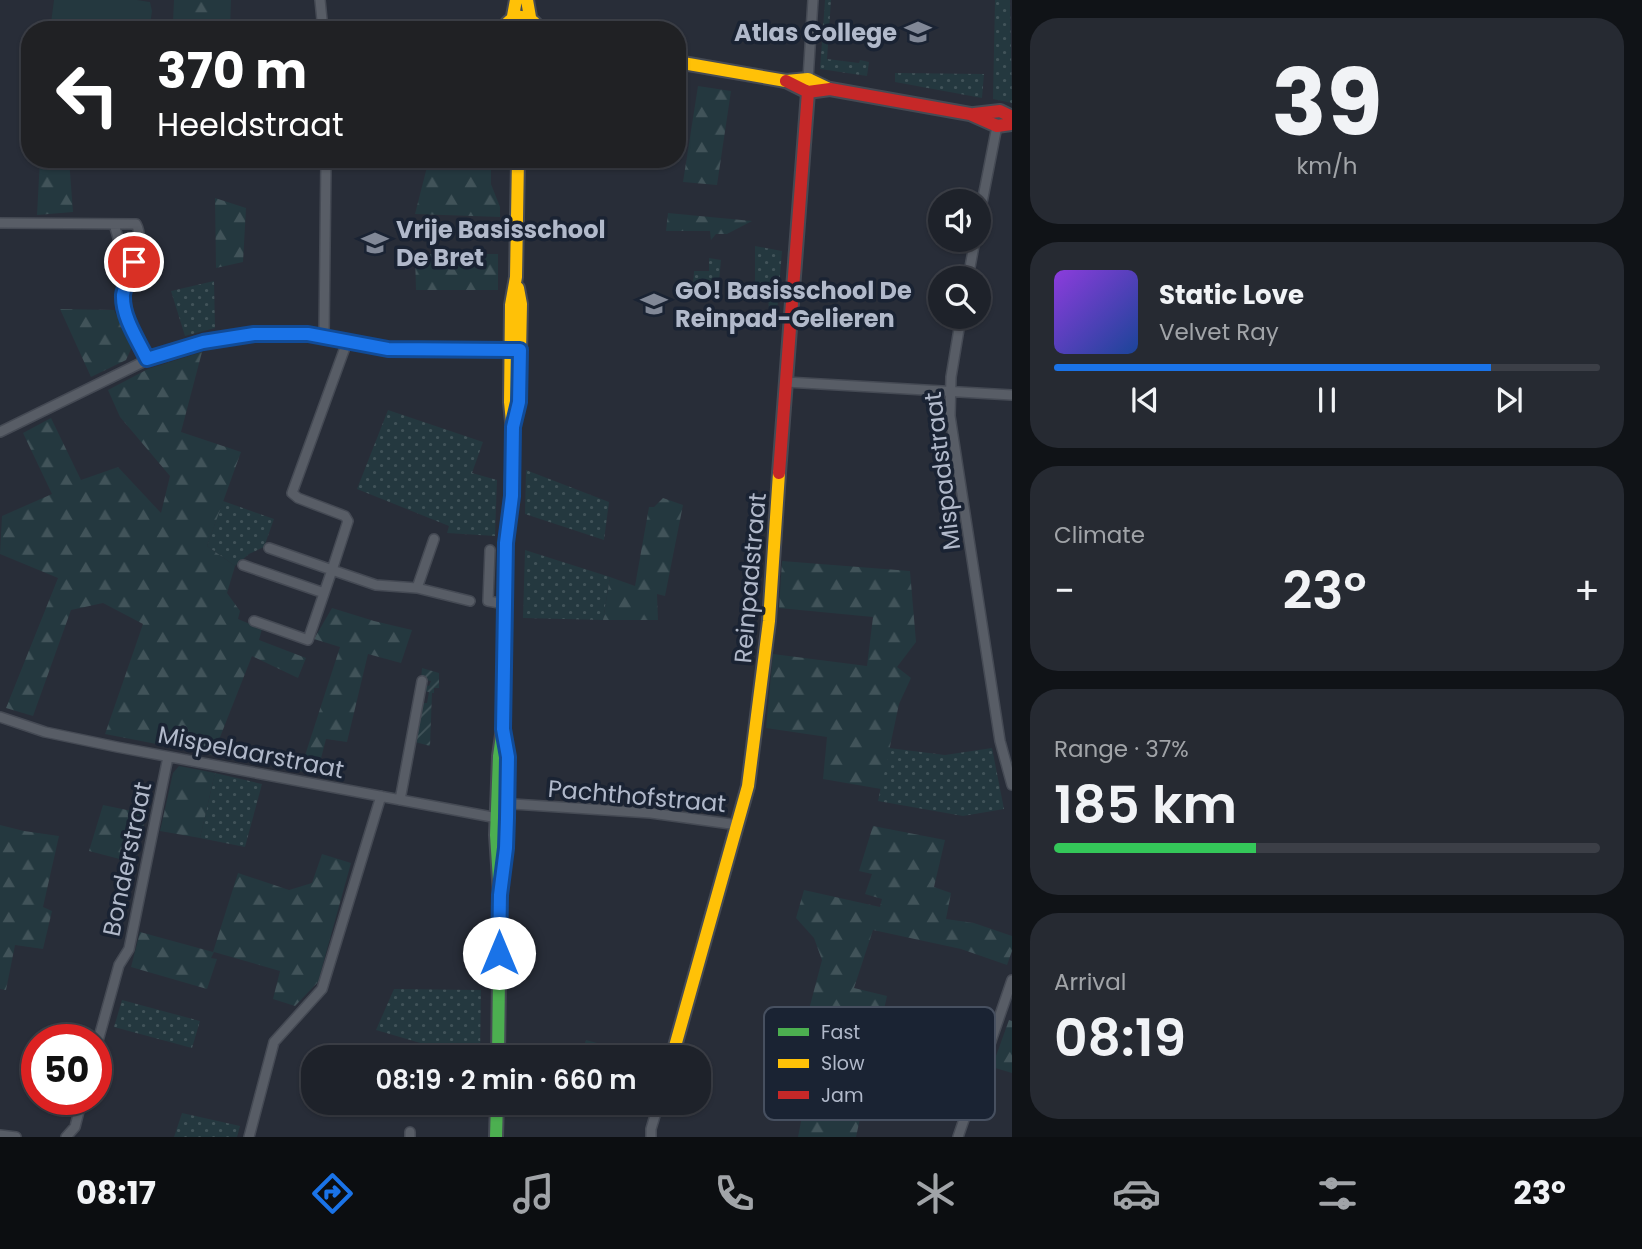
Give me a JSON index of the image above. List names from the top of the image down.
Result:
{
  "streets": {
    "street": [
      "Mispadstraat",
      "Reinpadstraat",
      "Mispelaarstraat",
      "Pachthofstraat",
      "Bonderstraat"
    ]
  },
  "crossings": [
    ["Reinpadstraat", "Pachthofstraat"],
    ["Mispelaarstraat", "Bonderstraat"]
  ],
  "places": {
    "school or university": ["Atlas College", "Vrije Basisschool De Bret", "GO! Basisschool De Reinpad-Gelieren"]
  },
  "legend": ["Fast", "Slow", "Jam"],
  "page": {
    "tile": [
      ["39", "km/h"],
      "Climate",
      ["Range · 37%", "185 km"],
      ["Arrival", "08:19"]
    ],
    "turn": ["370 m", "Heeldstraat"],
    "song": ["Static Love", "Velvet Ray"],
    "heat": ["−", "23°", "+"],
    "limit": "50",
    "trip": "08:19 · 2 min · 660 m",
    "tabs": ["08:17", "23°"]
  }
}
